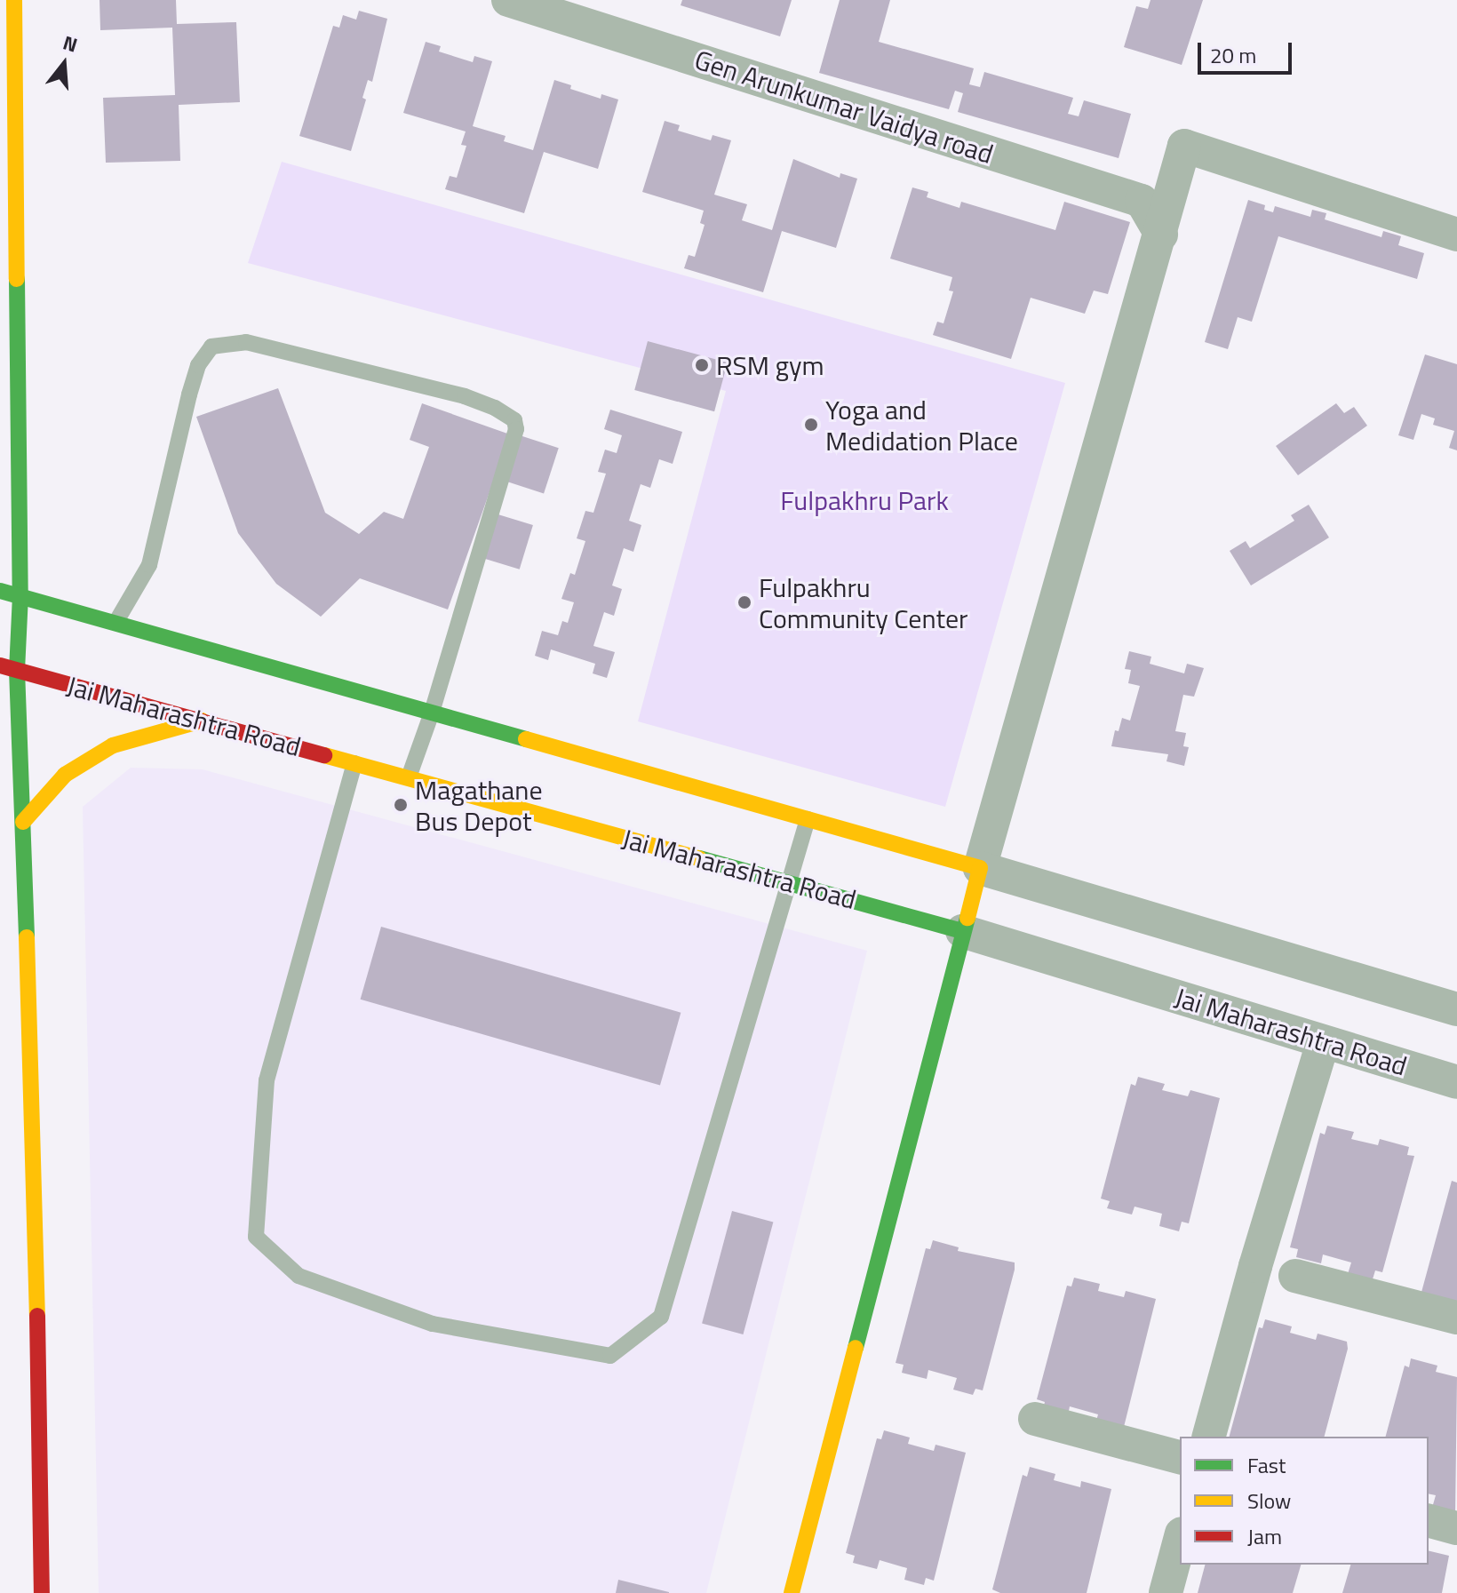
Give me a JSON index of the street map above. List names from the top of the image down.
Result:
{
  "streets": {
    "main road": ["Jai Maharashtra Road"],
    "street": ["Gen Arunkumar Vaidya road"]
  },
  "parks": ["Fulpakhru Park"],
  "places": [
    "RSM gym",
    "Yoga and Medidation Place",
    "Fulpakhru Community Center",
    "Magathane Bus Depot"
  ],
  "legend": ["Fast", "Slow", "Jam"],
  "scale_bar": "20 m",
  "north": "top"
}
